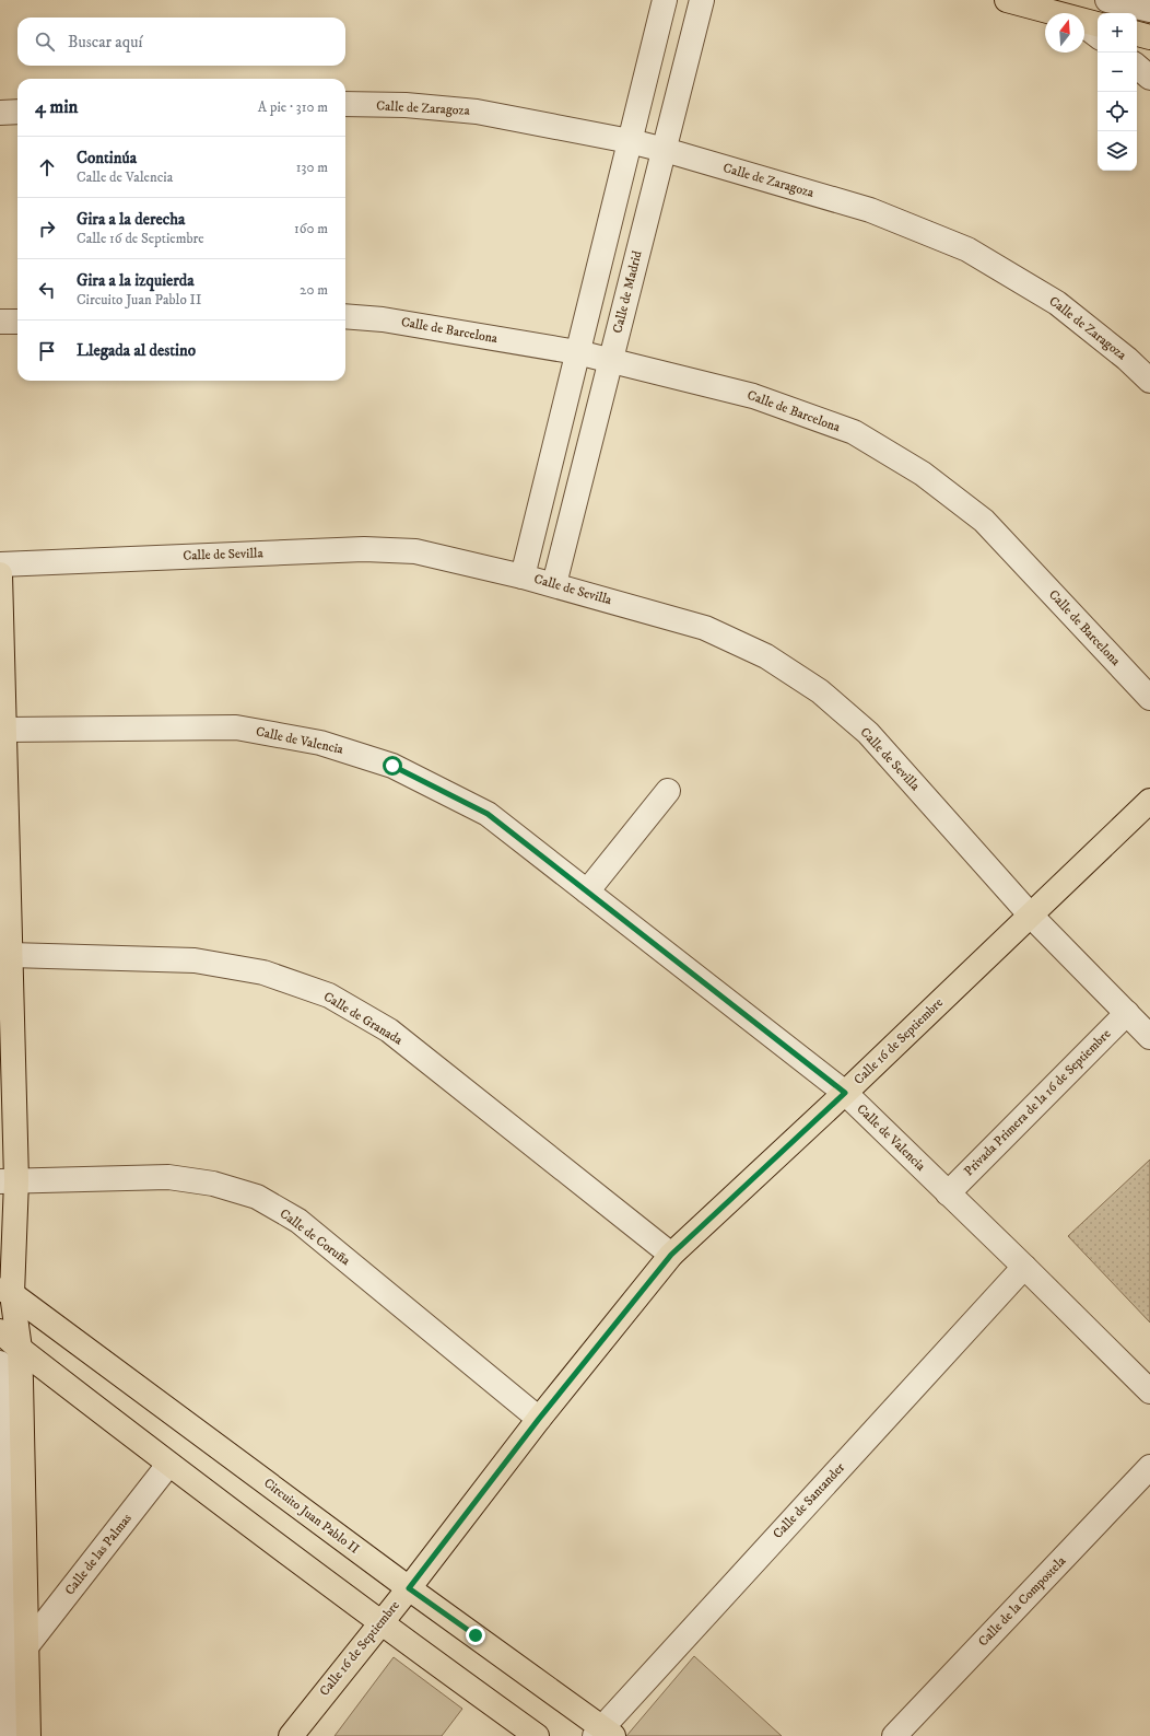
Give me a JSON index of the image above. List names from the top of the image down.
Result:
{
  "streets": {
    "main road": ["Calle 16 de Septiembre", "Circuito Juan Pablo II"],
    "street": [
      "Calle de Zaragoza",
      "Calle de Madrid",
      "Calle de Barcelona",
      "Calle de Sevilla",
      "Calle de Valencia",
      "Calle de Granada",
      "Privada Primera de la 16 de Septiembre",
      "Calle de Coruña",
      "Calle de Santander",
      "Calle de las Palmas",
      "Calle de la Compostela"
    ]
  },
  "crossings": [
    ["Calle de Zaragoza", "Calle de Madrid"],
    ["Calle de Madrid", "Calle de Barcelona"],
    ["Calle de Madrid", "Calle de Sevilla"],
    ["Calle de Sevilla", "Calle 16 de Septiembre"],
    ["Calle de Sevilla", "Privada Primera de la 16 de Septiembre"],
    ["Calle de Valencia", "Calle 16 de Septiembre"],
    ["Calle de Valencia", "Privada Primera de la 16 de Septiembre"],
    ["Calle de Valencia", "Calle de Santander"],
    ["Calle de Granada", "Calle 16 de Septiembre"],
    ["Calle 16 de Septiembre", "Calle de Coruña"],
    ["Calle 16 de Septiembre", "Circuito Juan Pablo II"],
    ["Calle de Santander", "Circuito Juan Pablo II"]
  ],
  "north": "top",
  "page": {
    "map_buttons": ["+", "−"],
    "search": "Buscar aquí",
    "heading": ["4 min", "A pie · 310 m"],
    "list": [
      ["Continúa", "Calle de Valencia", "130 m"],
      ["Gira a la derecha", "Calle 16 de Septiembre", "160 m"],
      ["Gira a la izquierda", "Circuito Juan Pablo II", "20 m"],
      "Llegada al destino"
    ]
  }
}
